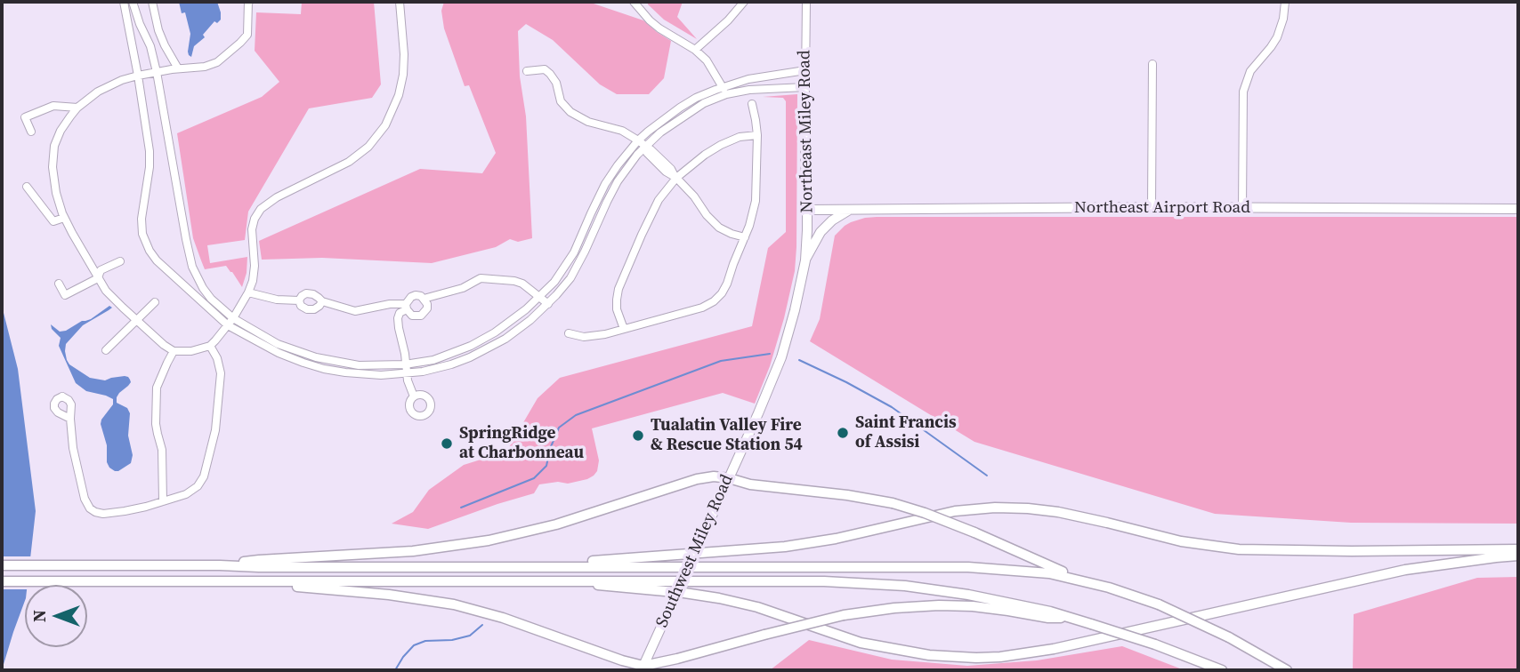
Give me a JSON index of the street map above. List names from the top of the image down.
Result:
{
  "streets": {
    "main road": ["Northeast Miley Road", "Northeast Airport Road", "Southwest Miley Road"]
  },
  "crossings": [
    ["Northeast Miley Road", "Northeast Airport Road"],
    ["Northeast Miley Road", "Southwest Miley Road"]
  ],
  "places": ["Saint Francis of Assisi", "Tualatin Valley Fire & Rescue Station 54", "SpringRidge at Charbonneau"],
  "north": "left"
}
